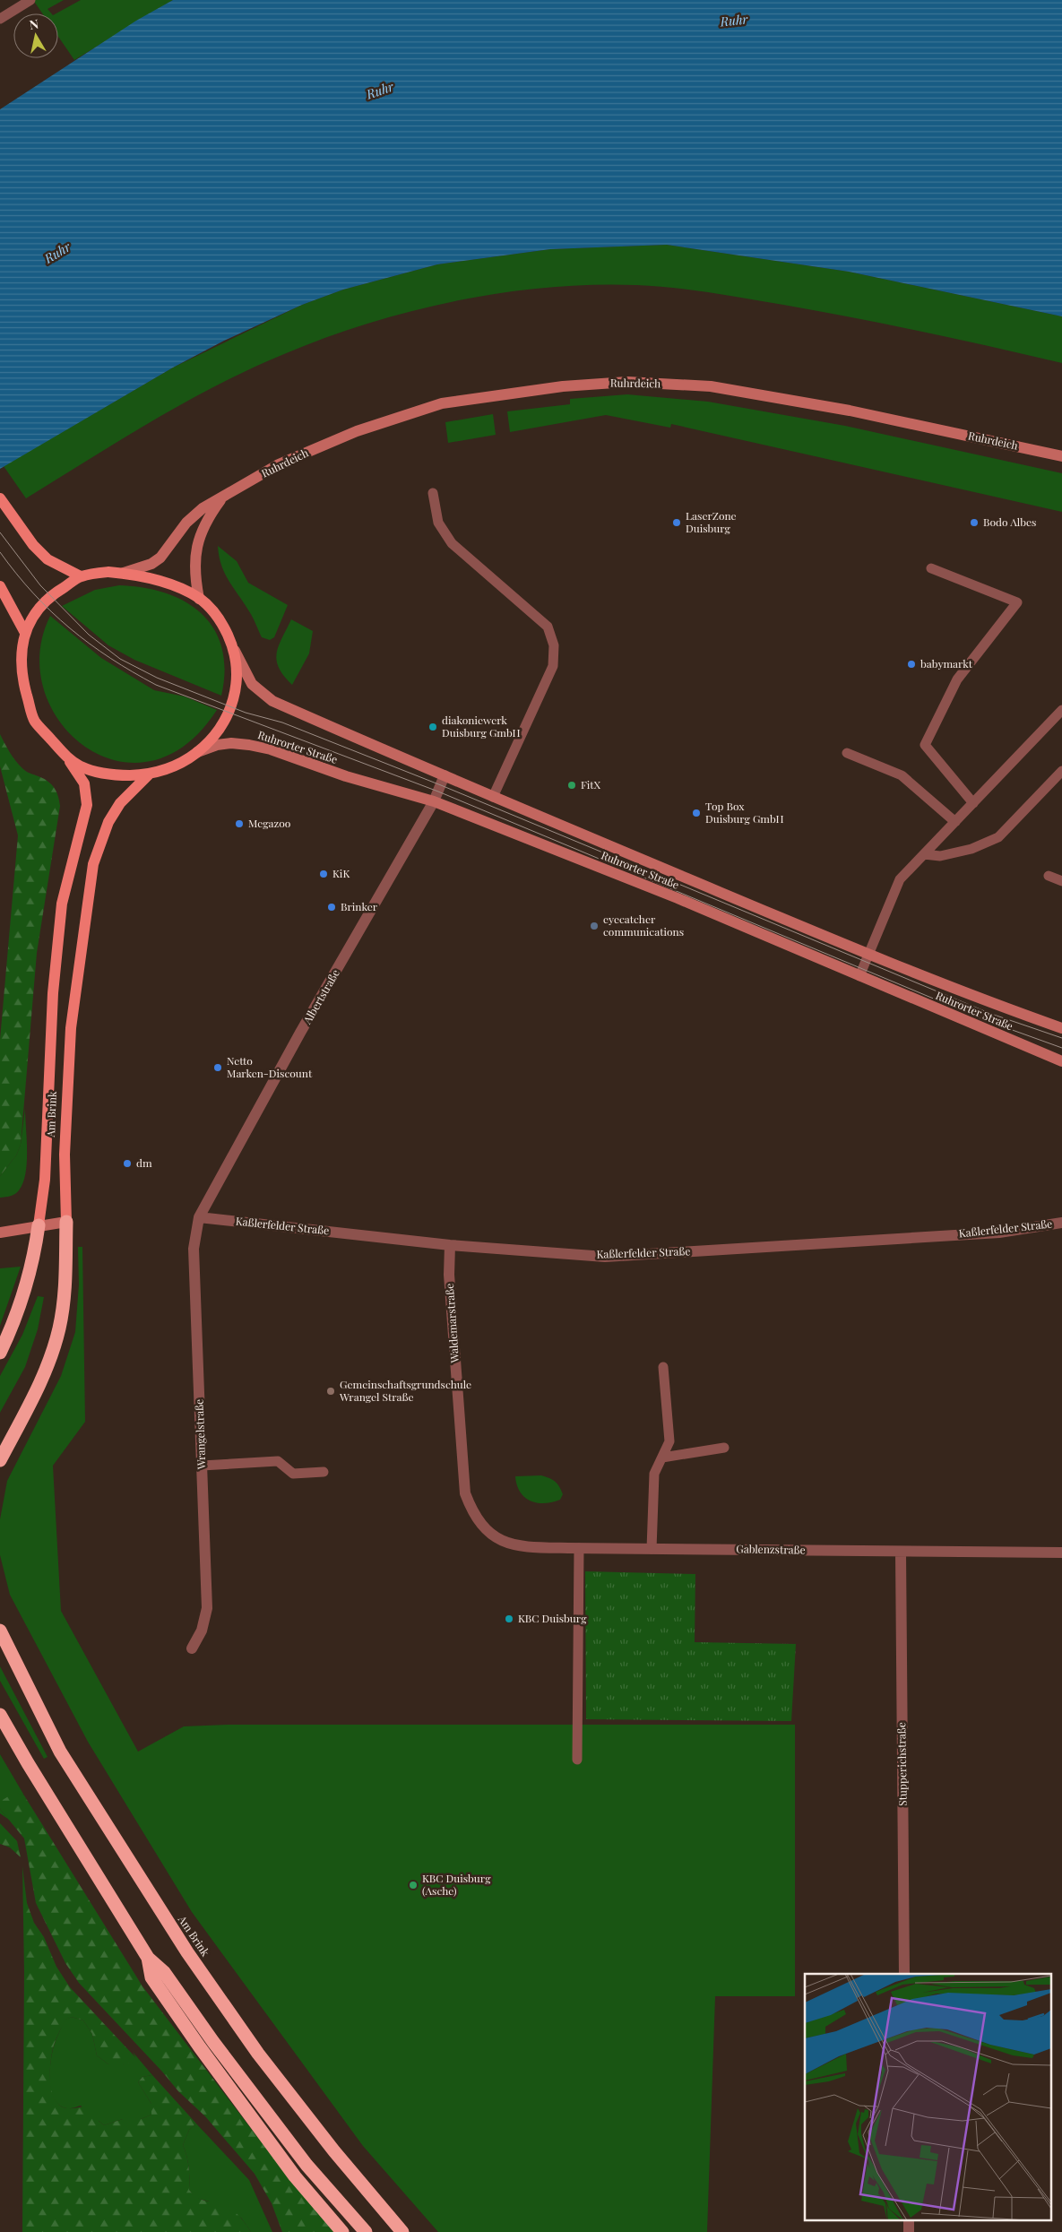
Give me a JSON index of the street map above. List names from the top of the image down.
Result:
{
  "streets": {
    "highway": ["Am Brink"],
    "main road": ["Ruhrdeich", "Ruhrorter Straße"],
    "street": [
      "Albertstraße",
      "Kaßlerfelder Straße",
      "Waldemarstraße",
      "Wrangelstraße",
      "Gablenzstraße",
      "Stupperichstraße"
    ]
  },
  "crossings": [
    ["Ruhrdeich", "Ruhrorter Straße"],
    ["Ruhrorter Straße", "Albertstraße"],
    ["Ruhrorter Straße", "Am Brink"],
    ["Albertstraße", "Kaßlerfelder Straße"],
    ["Albertstraße", "Wrangelstraße"],
    ["Kaßlerfelder Straße", "Waldemarstraße"],
    ["Kaßlerfelder Straße", "Wrangelstraße"],
    ["Waldemarstraße", "Gablenzstraße"],
    ["Gablenzstraße", "Stupperichstraße"]
  ],
  "water": ["Ruhr"],
  "places": [
    "LaserZone Duisburg",
    "Bodo Albes",
    "babymarkt",
    "diakoniewerk Duisburg GmbH",
    "FitX",
    "Top Box Duisburg GmbH",
    "Megazoo",
    "KiK",
    "Brinker",
    "eyecatcher communications",
    "Netto Marken-Discount",
    "dm",
    "Gemeinschaftsgrundschule Wrangel Straße",
    "KBC Duisburg",
    "KBC Duisburg (Asche)"
  ],
  "north": "top"
}
